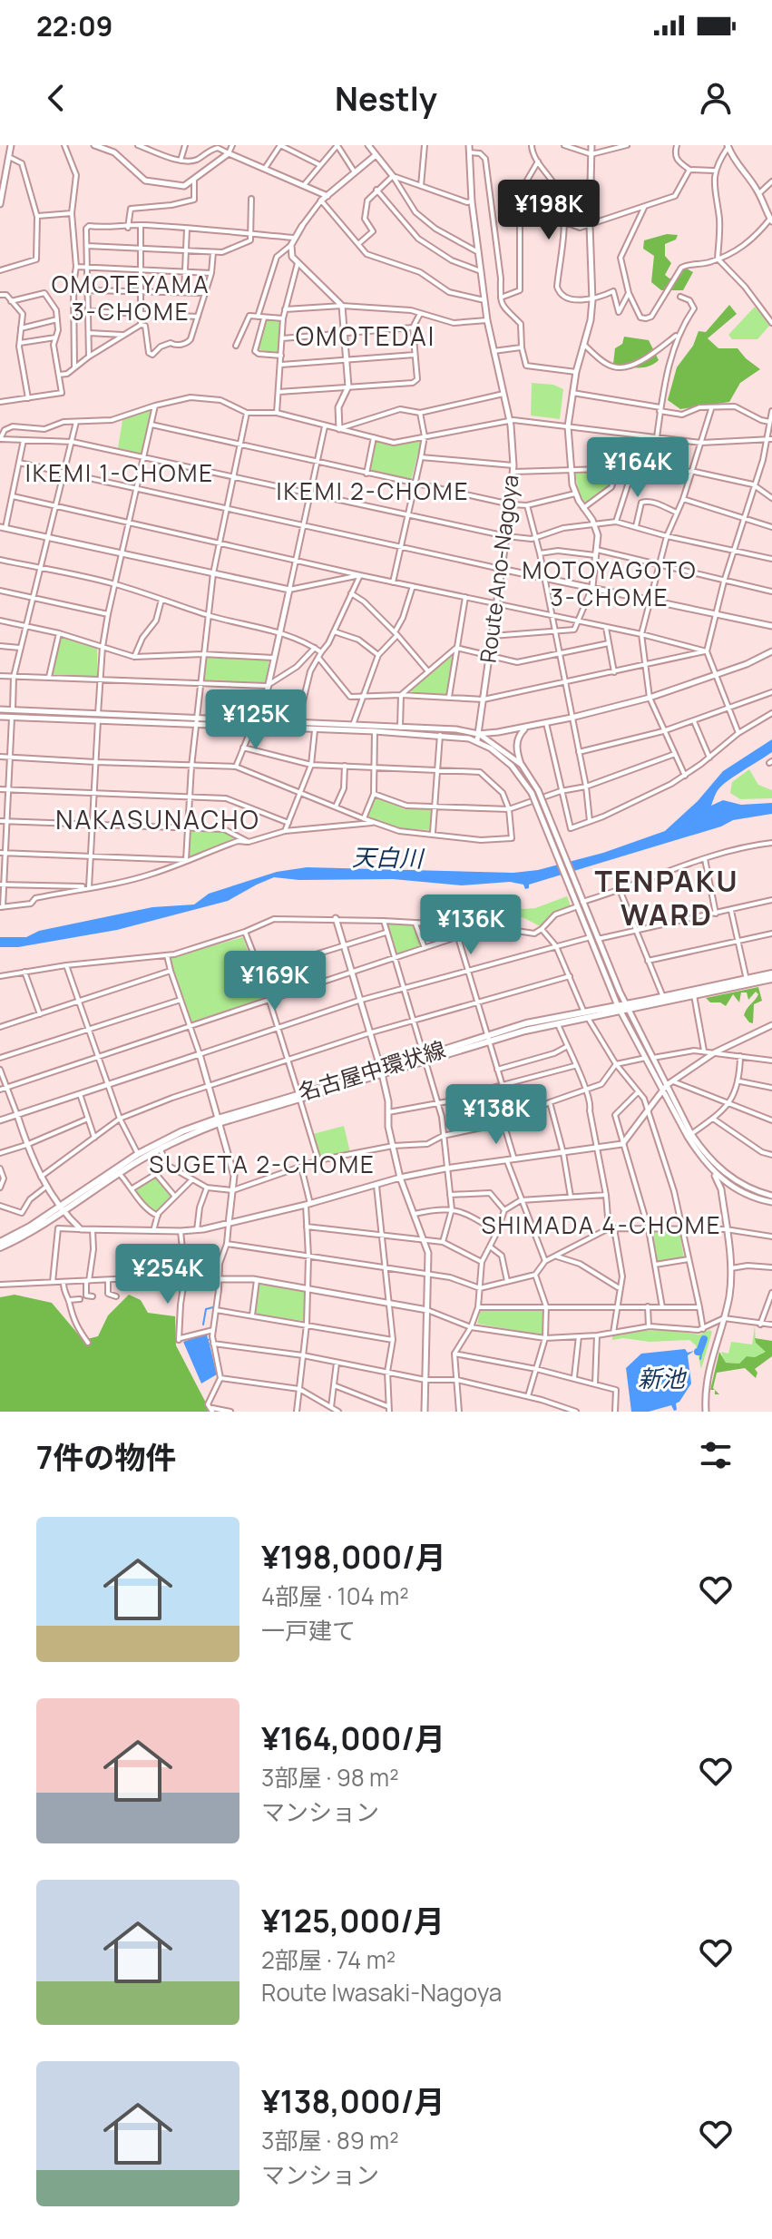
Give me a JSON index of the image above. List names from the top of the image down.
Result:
{
  "streets": {
    "main road": ["名古屋中環状線"],
    "street": ["Route Ano-Nagoya"]
  },
  "districts": [
    "OMOTEYAMA 3-CHOME",
    "OMOTEDAI",
    "IKEMI 1-CHOME",
    "IKEMI 2-CHOME",
    "MOTOYAGOTO 3-CHOME",
    "NAKASUNACHO",
    "TENPAKU WARD",
    "SUGETA 2-CHOME",
    "SHIMADA 4-CHOME"
  ],
  "water": ["天白川", "新池"],
  "page": {
    "status": "22:09",
    "header": "Nestly",
    "price": [
      "¥198K",
      "¥164K",
      "¥125K",
      "¥136K",
      "¥169K",
      "¥138K",
      "¥254K"
    ],
    "heading": "7件の物件",
    "list": [
      {
        "name": "¥198,000/月",
        "note": "4部屋 · 104 m² · 一戸建て"
      },
      {
        "name": "¥164,000/月",
        "note": "3部屋 · 98 m² · マンション"
      },
      {
        "name": "¥125,000/月",
        "note": "2部屋 · 74 m² · Route Iwasaki-Nagoya"
      },
      {
        "name": "¥138,000/月",
        "note": "3部屋 · 89 m² · マンション"
      }
    ]
  }
}
